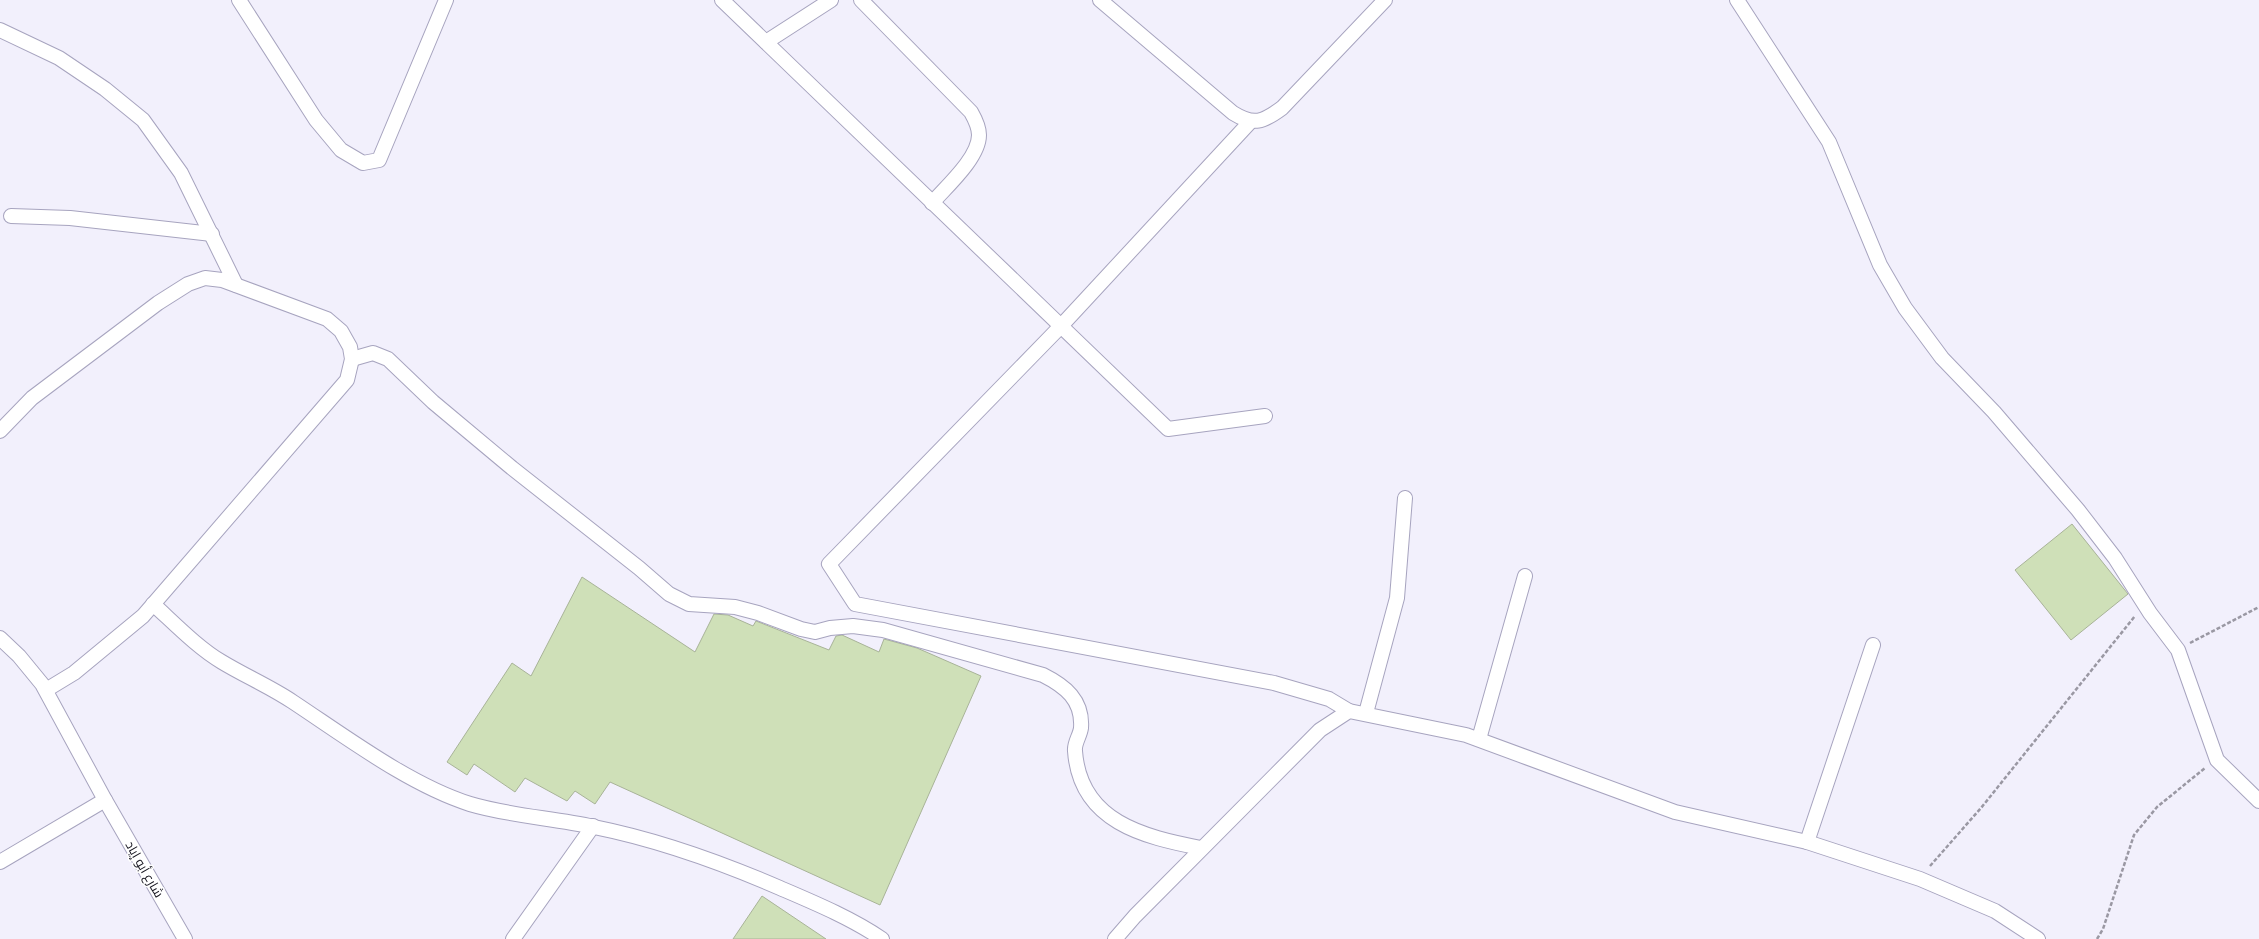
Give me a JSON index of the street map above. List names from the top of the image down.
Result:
{
  "streets": {
    "street": ["شارع أبو إياد"]
  }
}
